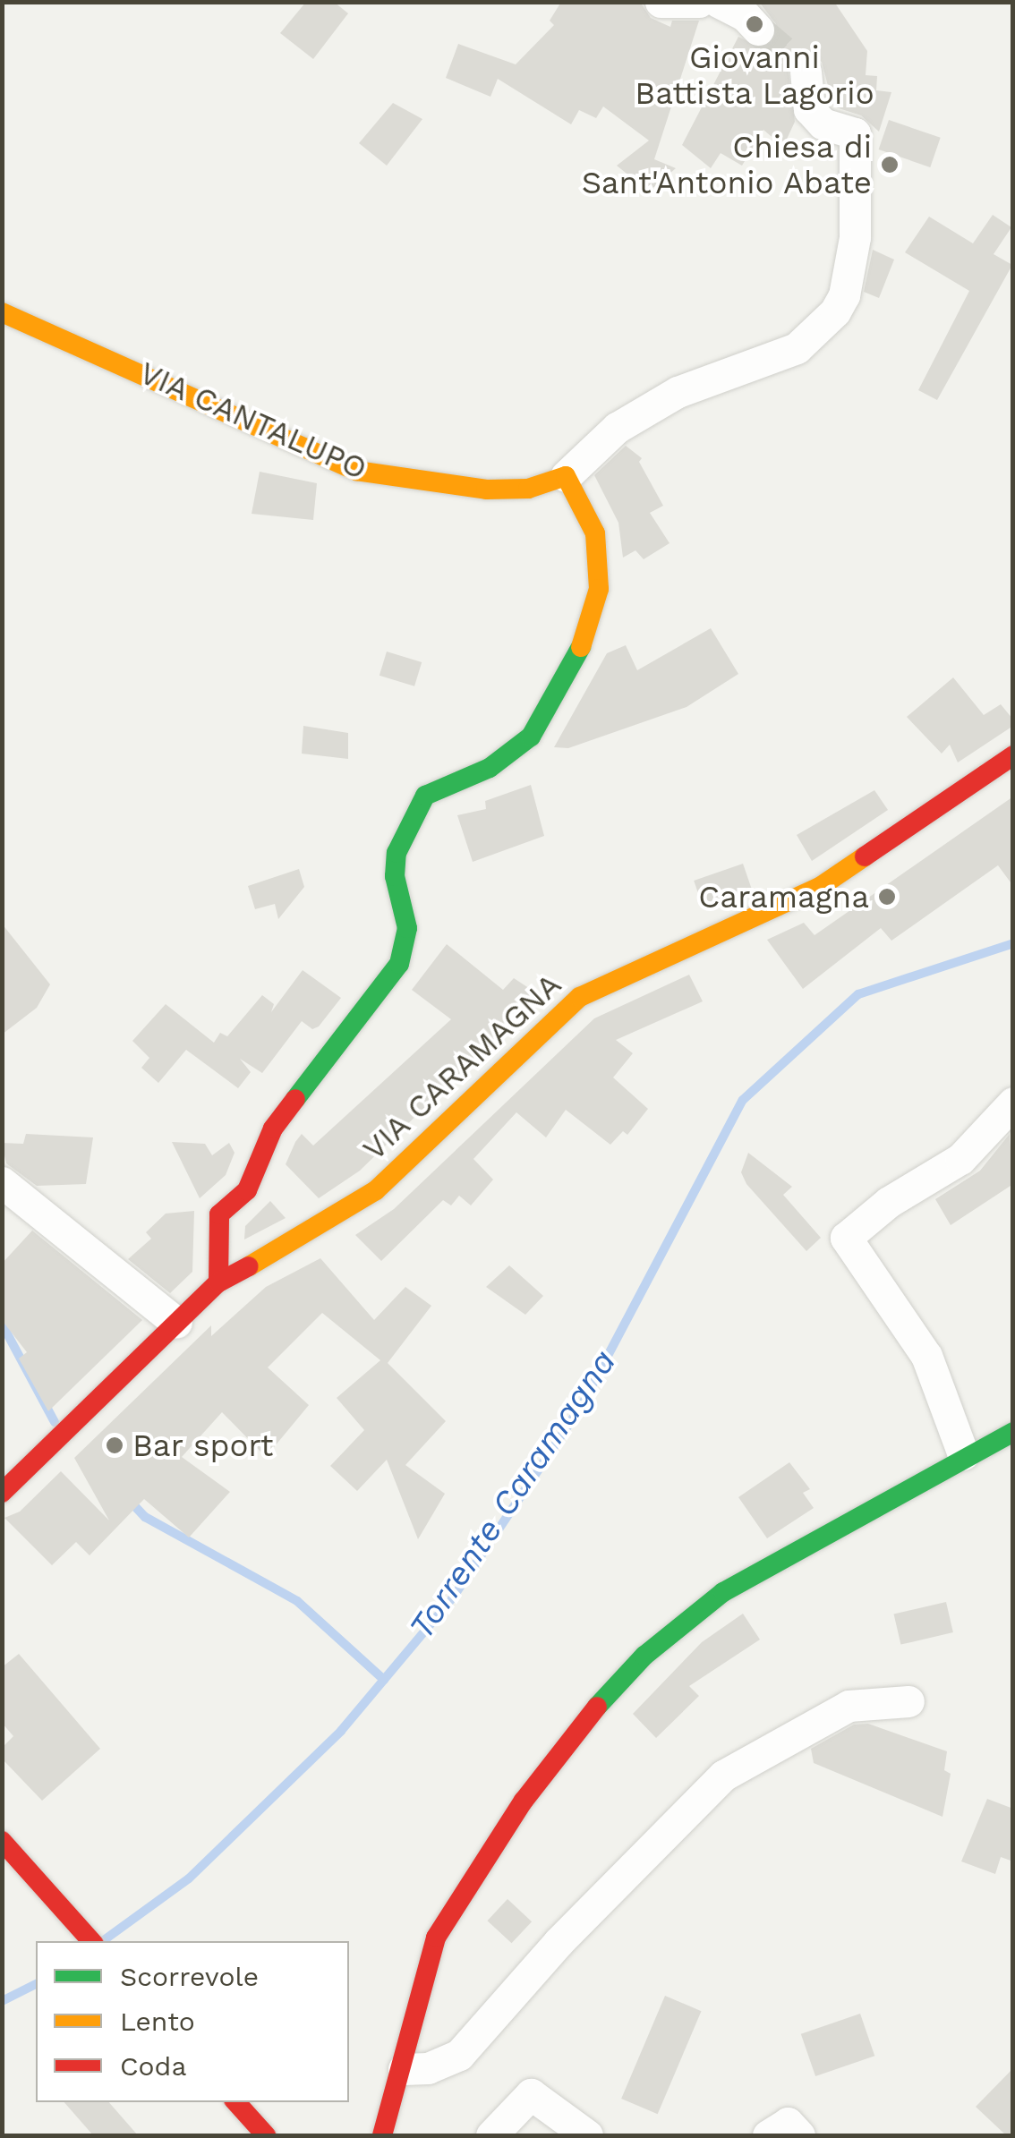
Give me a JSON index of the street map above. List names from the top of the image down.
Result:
{
  "streets": {
    "street": ["VIA CANTALUPO", "VIA CARAMAGNA"]
  },
  "water": ["Torrente Caramagna"],
  "places": [
    "Giovanni Battista Lagorio",
    "Chiesa di Sant'Antonio Abate",
    "Caramagna",
    "Bar sport"
  ],
  "legend": ["Scorrevole", "Lento", "Coda"]
}
